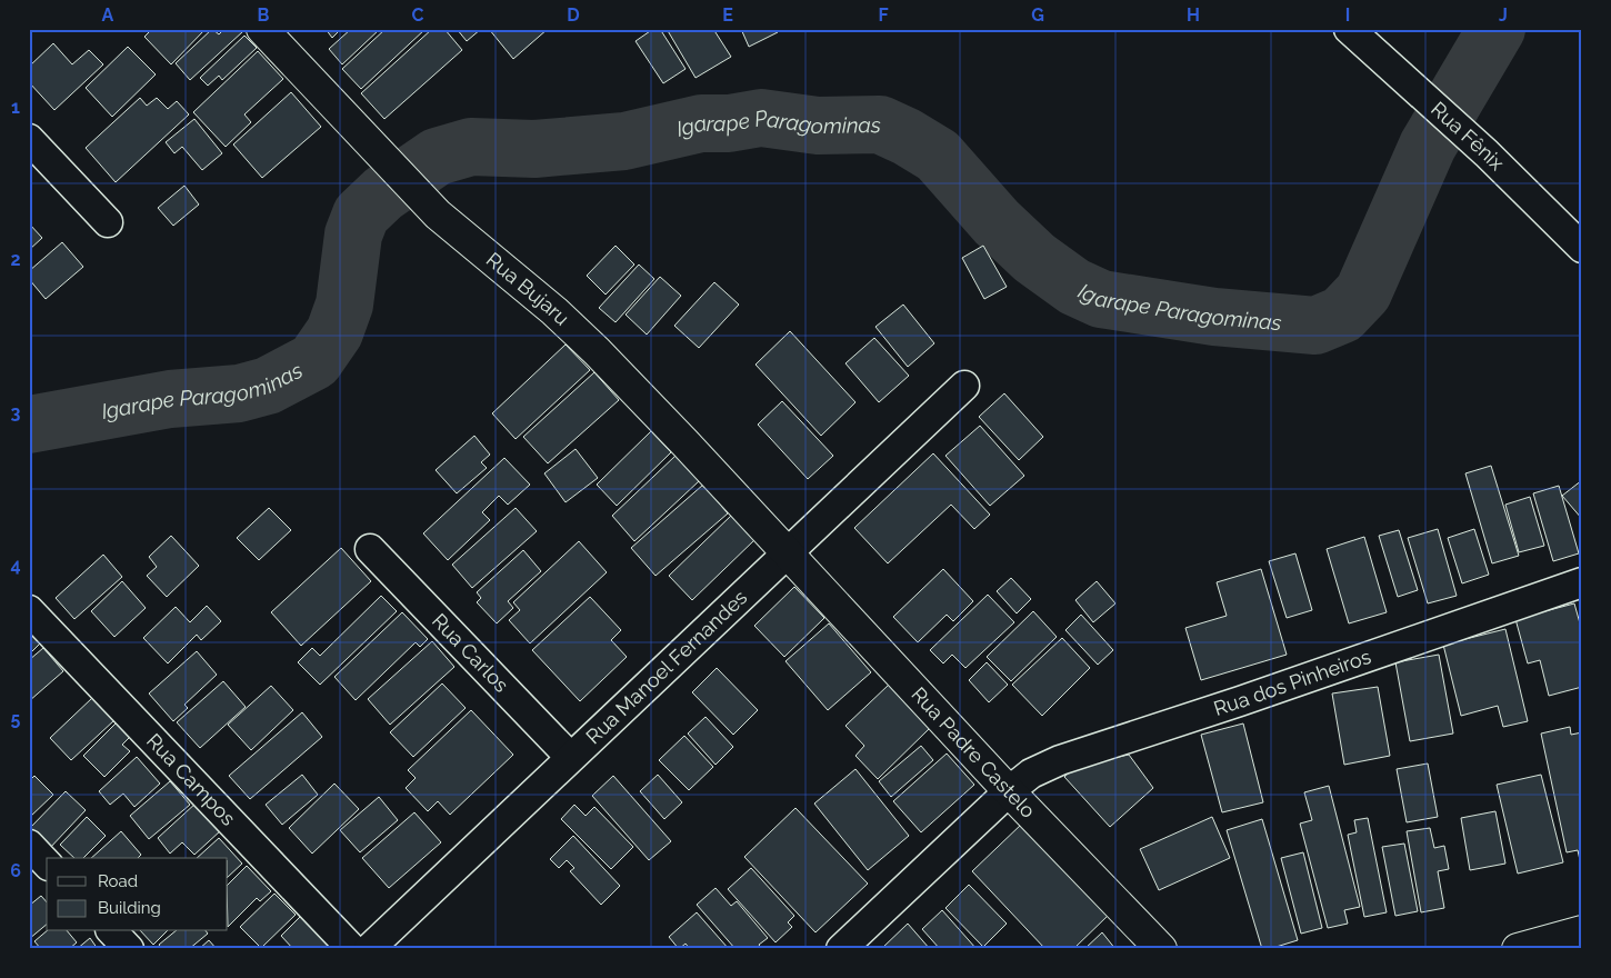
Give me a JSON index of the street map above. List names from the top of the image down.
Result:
{
  "streets": {
    "street": [
      "Rua Fênix",
      "Rua Bujaru",
      "Rua Carlos",
      "Rua Manoel Fernandes",
      "Rua dos Pinheiros",
      "Rua Padre Castelo",
      "Rua Campos"
    ]
  },
  "crossings": [
    ["Rua Bujaru", "Rua Manoel Fernandes"],
    ["Rua Bujaru", "Rua Padre Castelo"],
    ["Rua Carlos", "Rua Manoel Fernandes"],
    ["Rua Manoel Fernandes", "Rua Padre Castelo"],
    ["Rua dos Pinheiros", "Rua Padre Castelo"]
  ],
  "water": ["Igarape Paragominas"],
  "legend": ["Road", "Building"],
  "grid": {
    "columns": [
      "A",
      "B",
      "C",
      "D",
      "E",
      "F",
      "G",
      "H",
      "I",
      "J"
    ],
    "rows": [
      "1",
      "2",
      "3",
      "4",
      "5",
      "6"
    ]
  }
}
